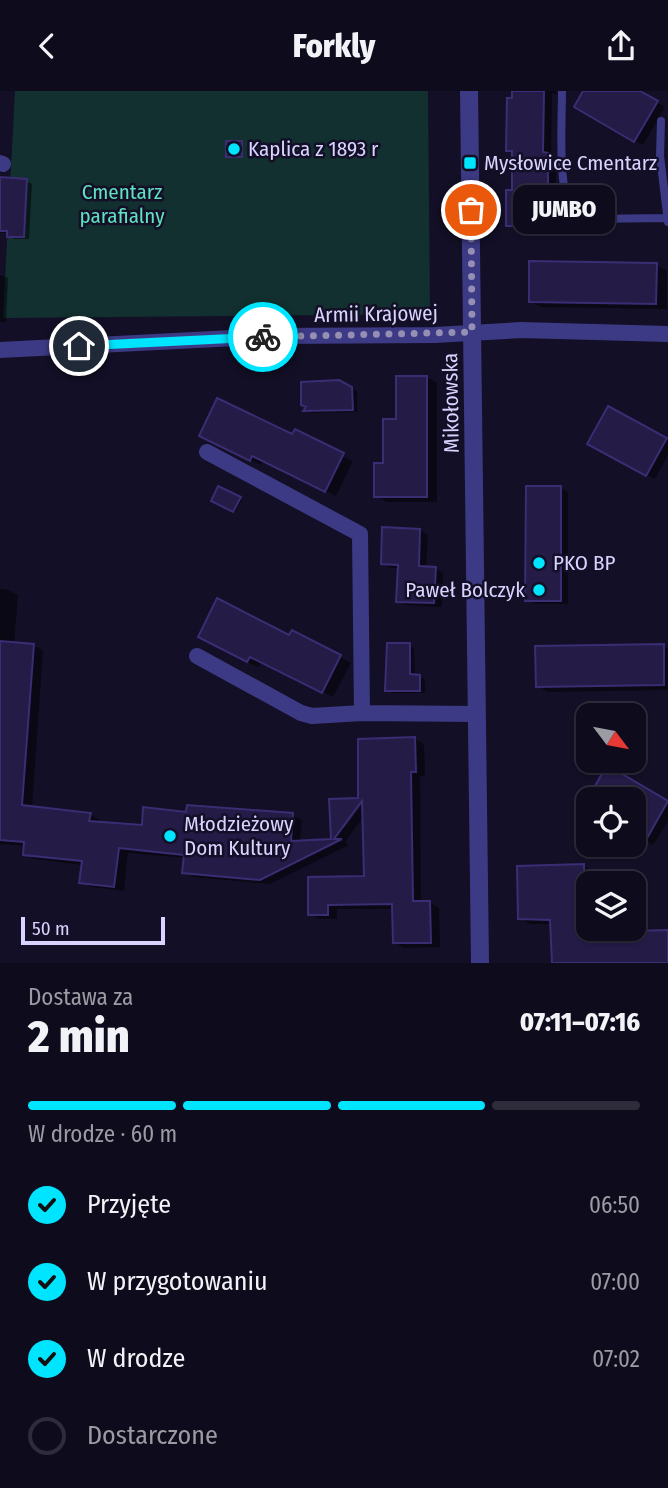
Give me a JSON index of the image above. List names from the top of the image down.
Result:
{
  "streets": {
    "street": ["Armii Krajowej", "Mikołowska"]
  },
  "crossings": [
    ["Armii Krajowej", "Mikołowska"]
  ],
  "parks": ["Cmentarz parafialny"],
  "places": {
    "other": [
      "Kaplica z 1893 r",
      "JUMBO",
      "PKO BP",
      "Paweł Bolczyk",
      "Młodzieżowy Dom Kultury"
    ],
    "transit": ["Mysłowice Cmentarz"]
  },
  "scale_bar": "50 m",
  "north": "bottom right",
  "page": {
    "header": "Forkly",
    "bubble": "JUMBO",
    "scale": "50 m",
    "heading": ["2 min", "Dostawa za", "07:11–07:16"],
    "bar": "W drodze · 60 m",
    "list": [
      ["Przyjęte", "06:50"],
      ["W przygotowaniu", "07:00"],
      ["W drodze", "07:02"],
      "Dostarczone"
    ]
  }
}
